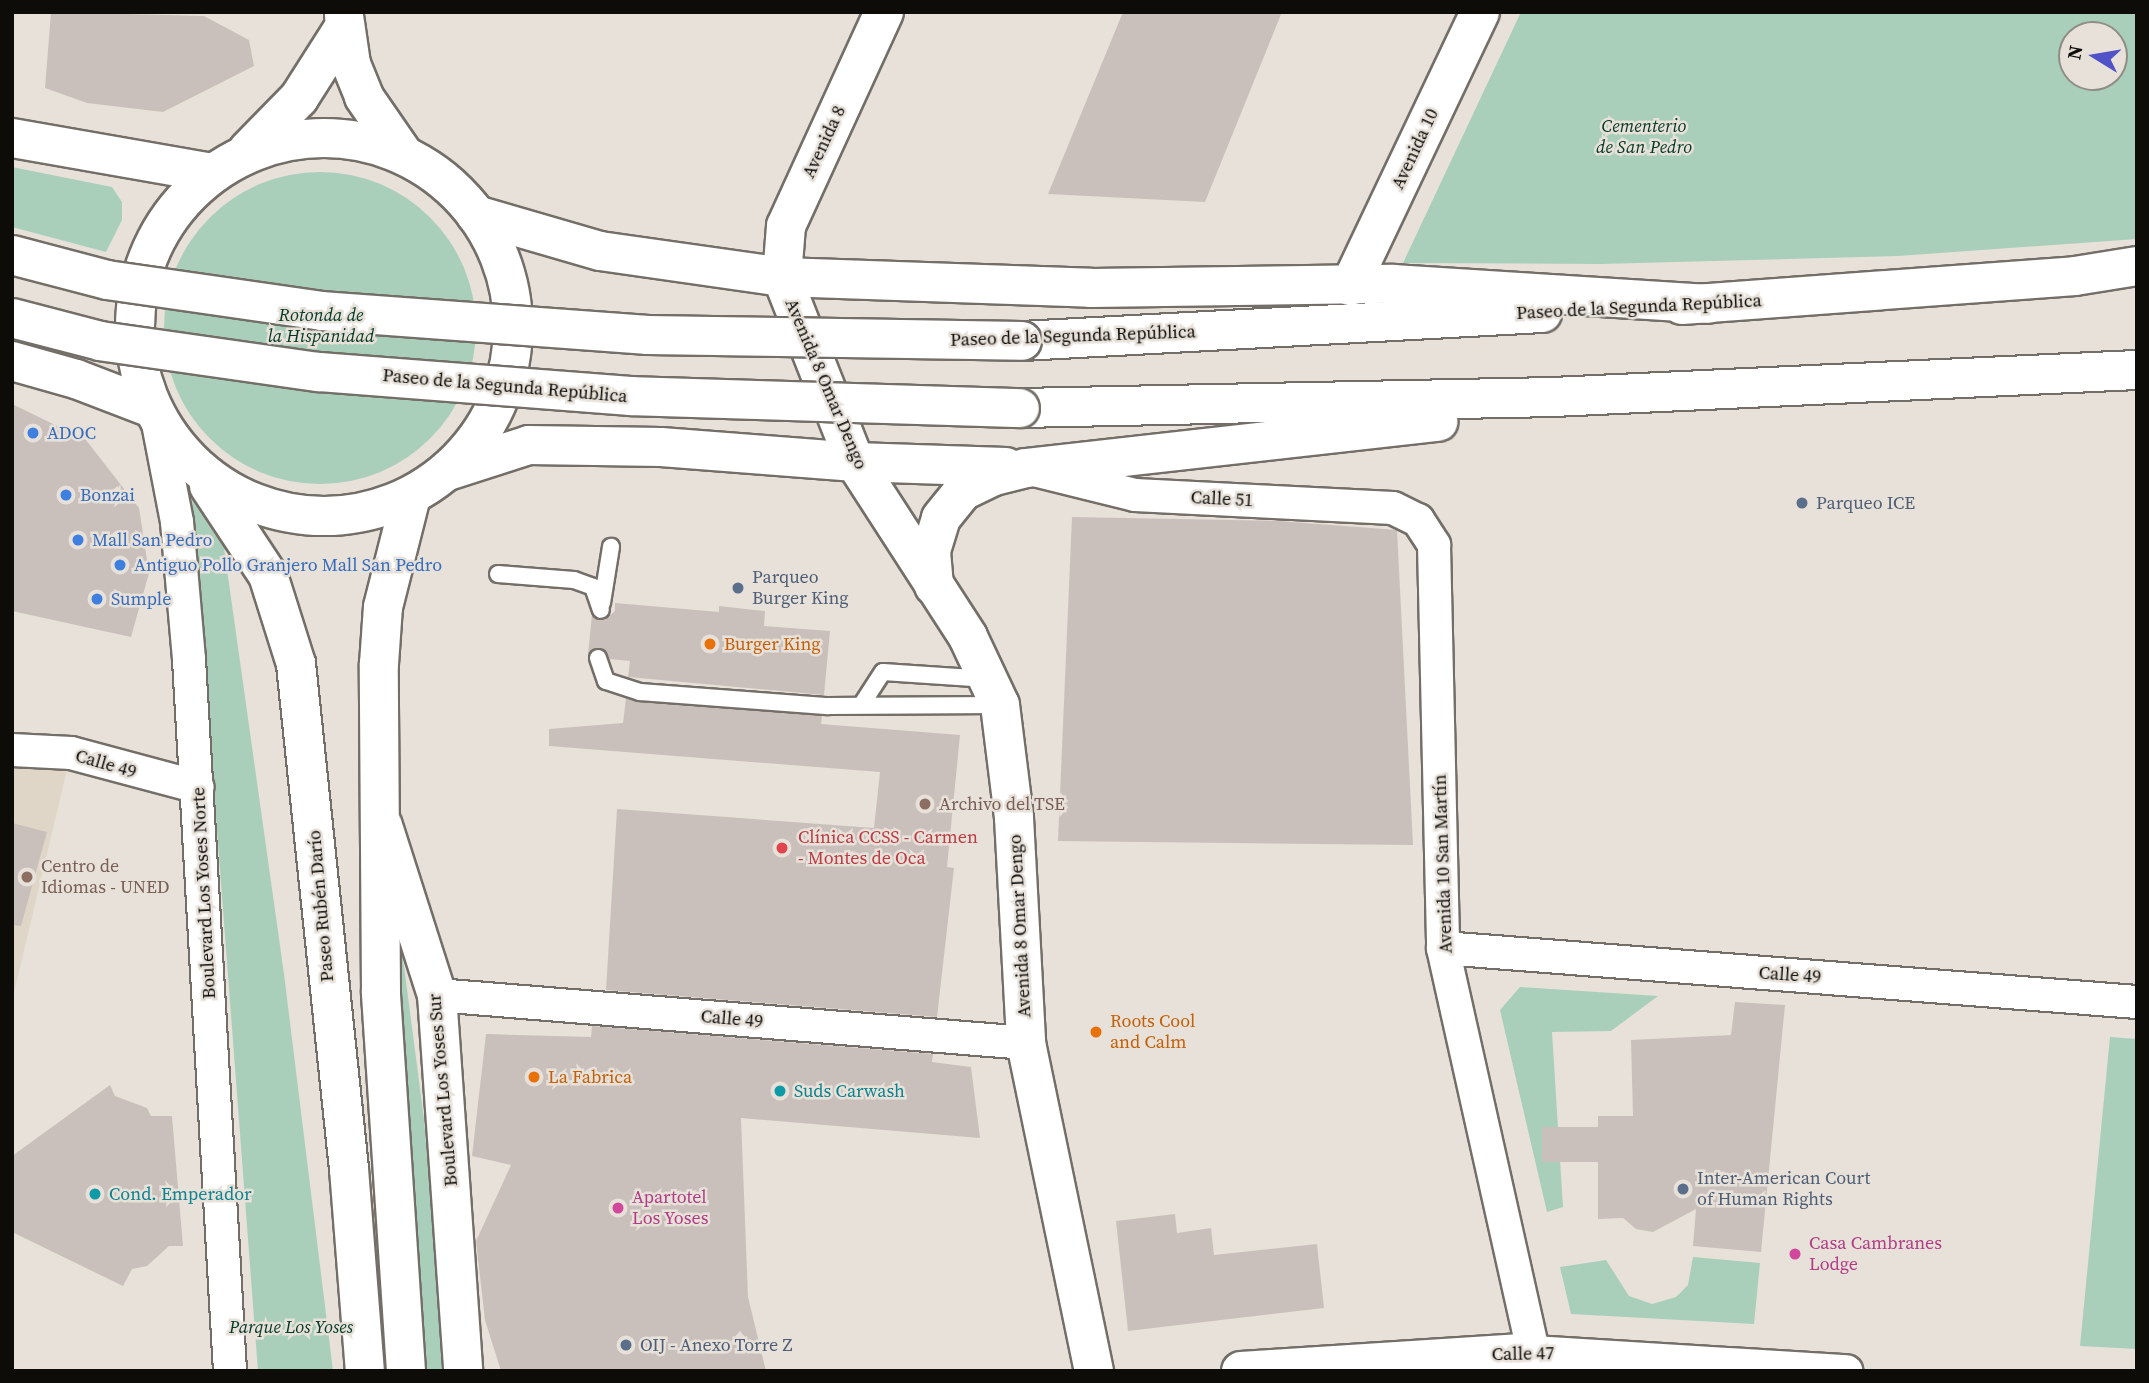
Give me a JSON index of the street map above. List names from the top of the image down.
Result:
{
  "streets": {
    "main road": [
      "Avenida 8",
      "Avenida 10",
      "Paseo de la Segunda República",
      "Avenida 8 Omar Dengo",
      "Paseo Rubén Darío",
      "Boulevard Los Yoses Sur",
      "Calle 47"
    ],
    "street": [
      "Calle 51",
      "Calle 49",
      "Avenida 10 San Martín",
      "Boulevard Los Yoses Norte"
    ]
  },
  "crossings": [
    ["Avenida 8", "Avenida 8 Omar Dengo"],
    ["Avenida 8 Omar Dengo", "Calle 49"],
    ["Calle 51", "Avenida 10 San Martín"],
    ["Calle 49", "Avenida 10 San Martín"],
    ["Calle 49", "Boulevard Los Yoses Norte"],
    ["Calle 49", "Boulevard Los Yoses Sur"],
    ["Avenida 10 San Martín", "Calle 47"]
  ],
  "parks": ["Cementerio de San Pedro", "Rotonda de la Hispanidad", "Parque Los Yoses"],
  "places": [
    "ADOC",
    "Bonzai",
    "Parqueo ICE",
    "Mall San Pedro",
    "Antiguo Pollo Granjero Mall San Pedro",
    "Parqueo Burger King",
    "Sumple",
    "Burger King",
    "Archivo del TSE",
    "Clínica CCSS - Carmen - Montes de Oca",
    "Centro de Idiomas - UNED",
    "Roots Cool and Calm",
    "La Fabrica",
    "Suds Carwash",
    "Inter-American Court of Human Rights",
    "Cond. Emperador",
    "Apartotel Los Yoses",
    "Casa Cambranes Lodge",
    "OIJ - Anexo Torre Z"
  ],
  "north": "left"
}
